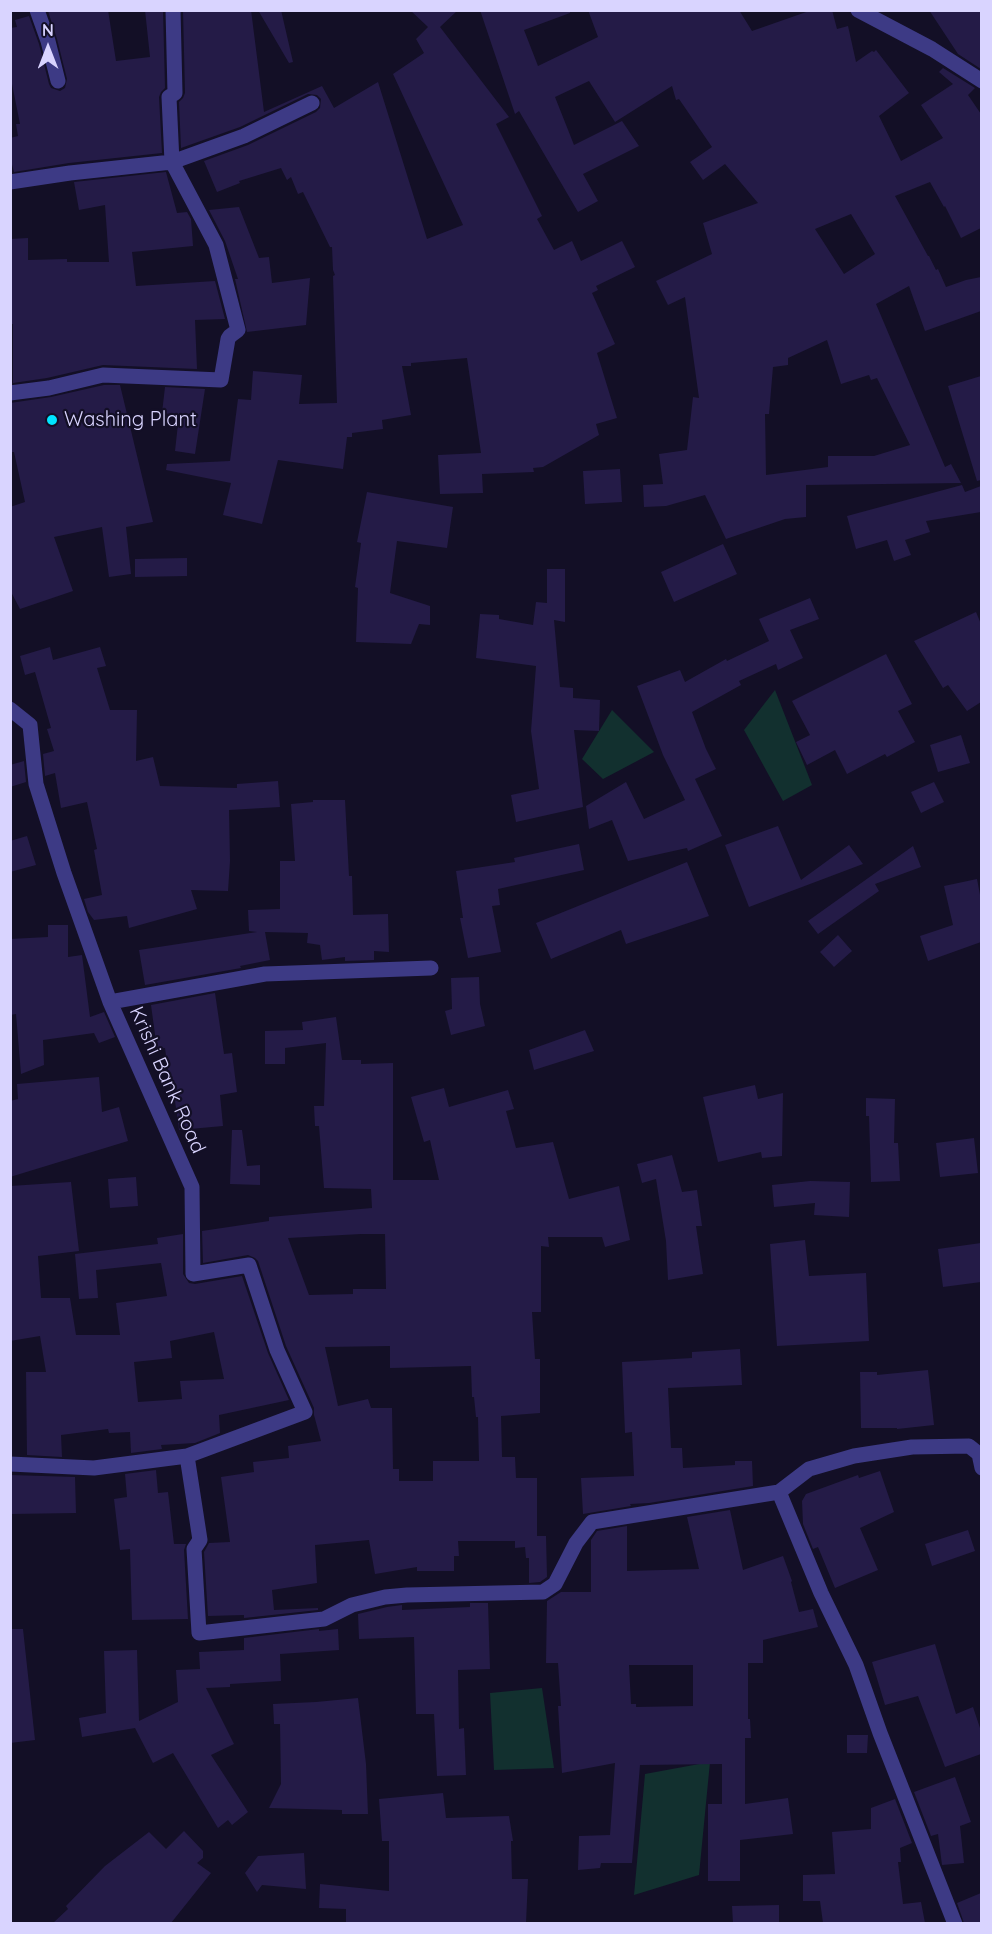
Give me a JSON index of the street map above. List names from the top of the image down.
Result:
{
  "streets": {
    "street": ["Krishi Bank Road"]
  },
  "places": ["Washing Plant"],
  "north": "top"
}
